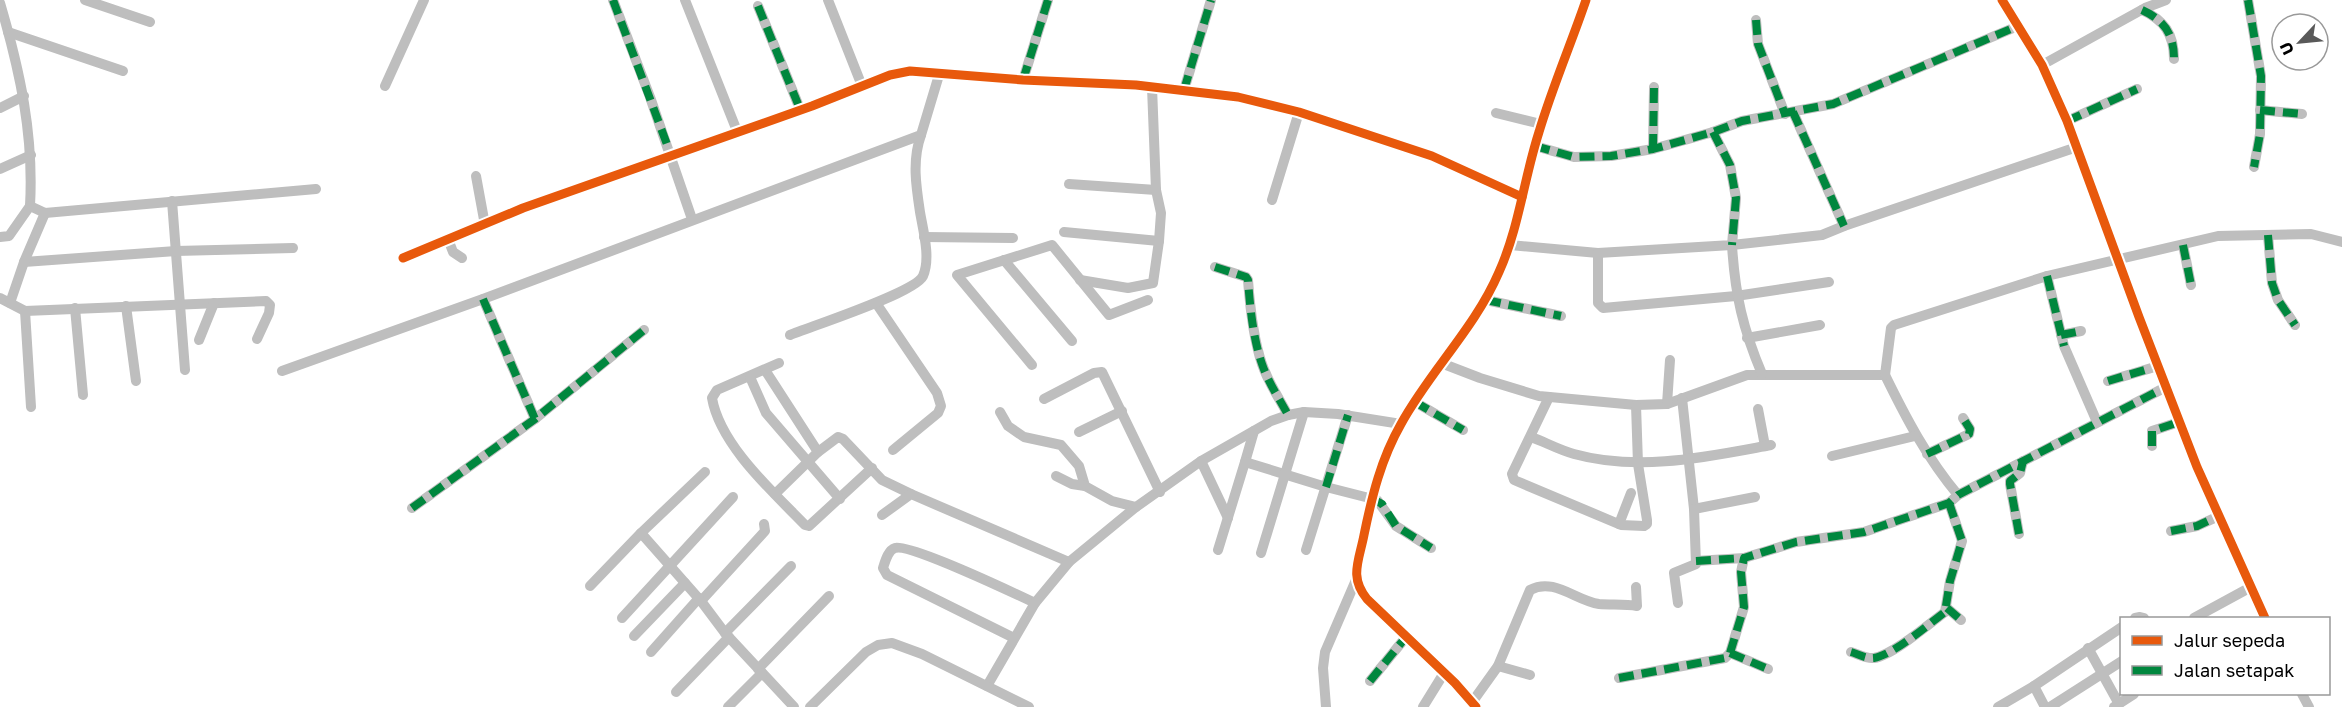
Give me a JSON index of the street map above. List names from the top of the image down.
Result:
{
  "legend": ["Jalur sepeda", "Jalan setapak"],
  "north": "bottom left"
}
